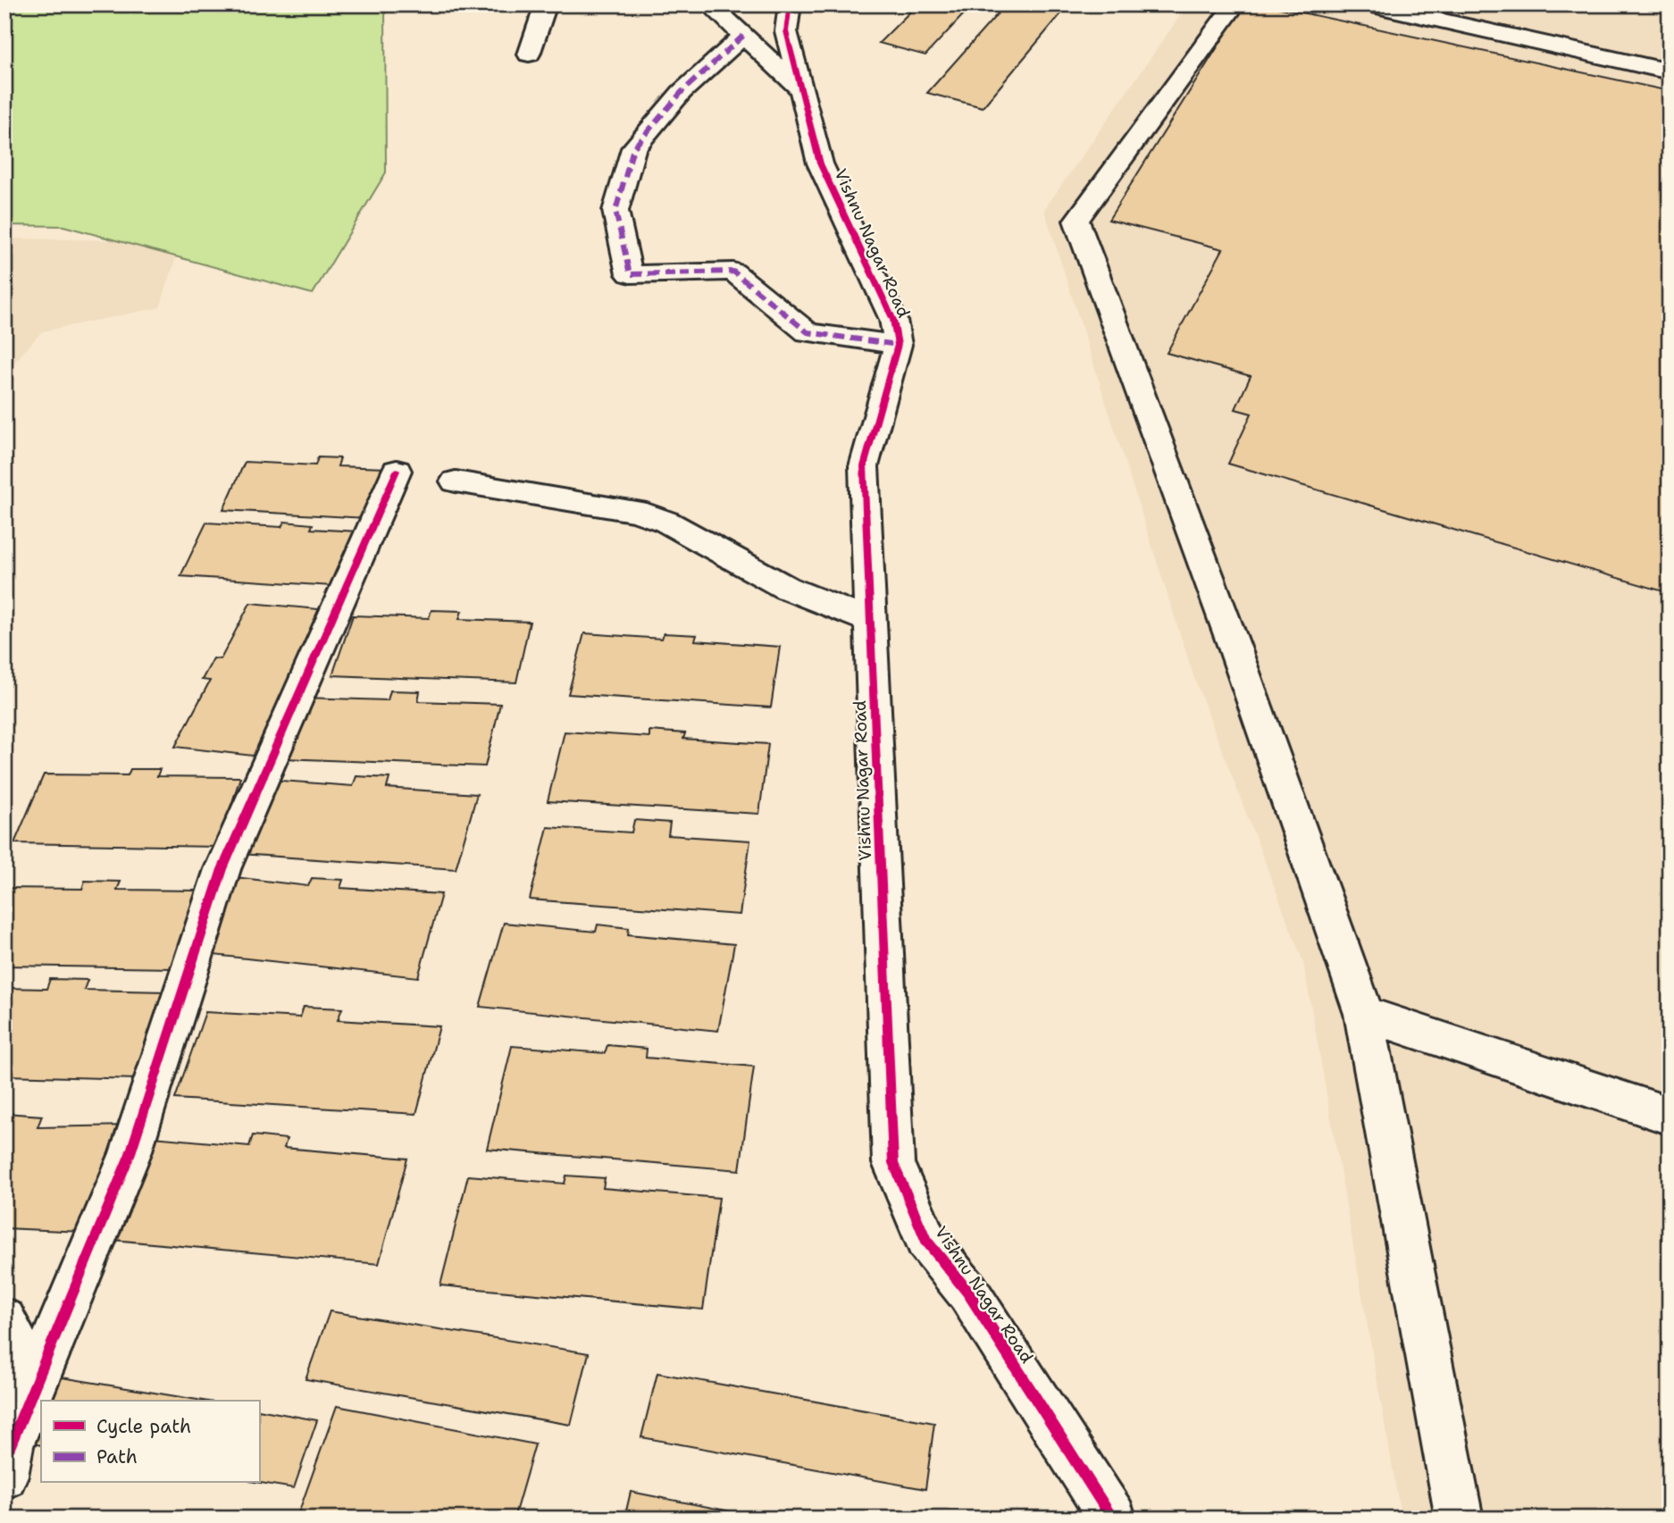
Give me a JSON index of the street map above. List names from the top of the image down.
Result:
{
  "streets": {
    "street": ["Vishnu Nagar Road"]
  },
  "legend": ["Cycle path", "Path"]
}
